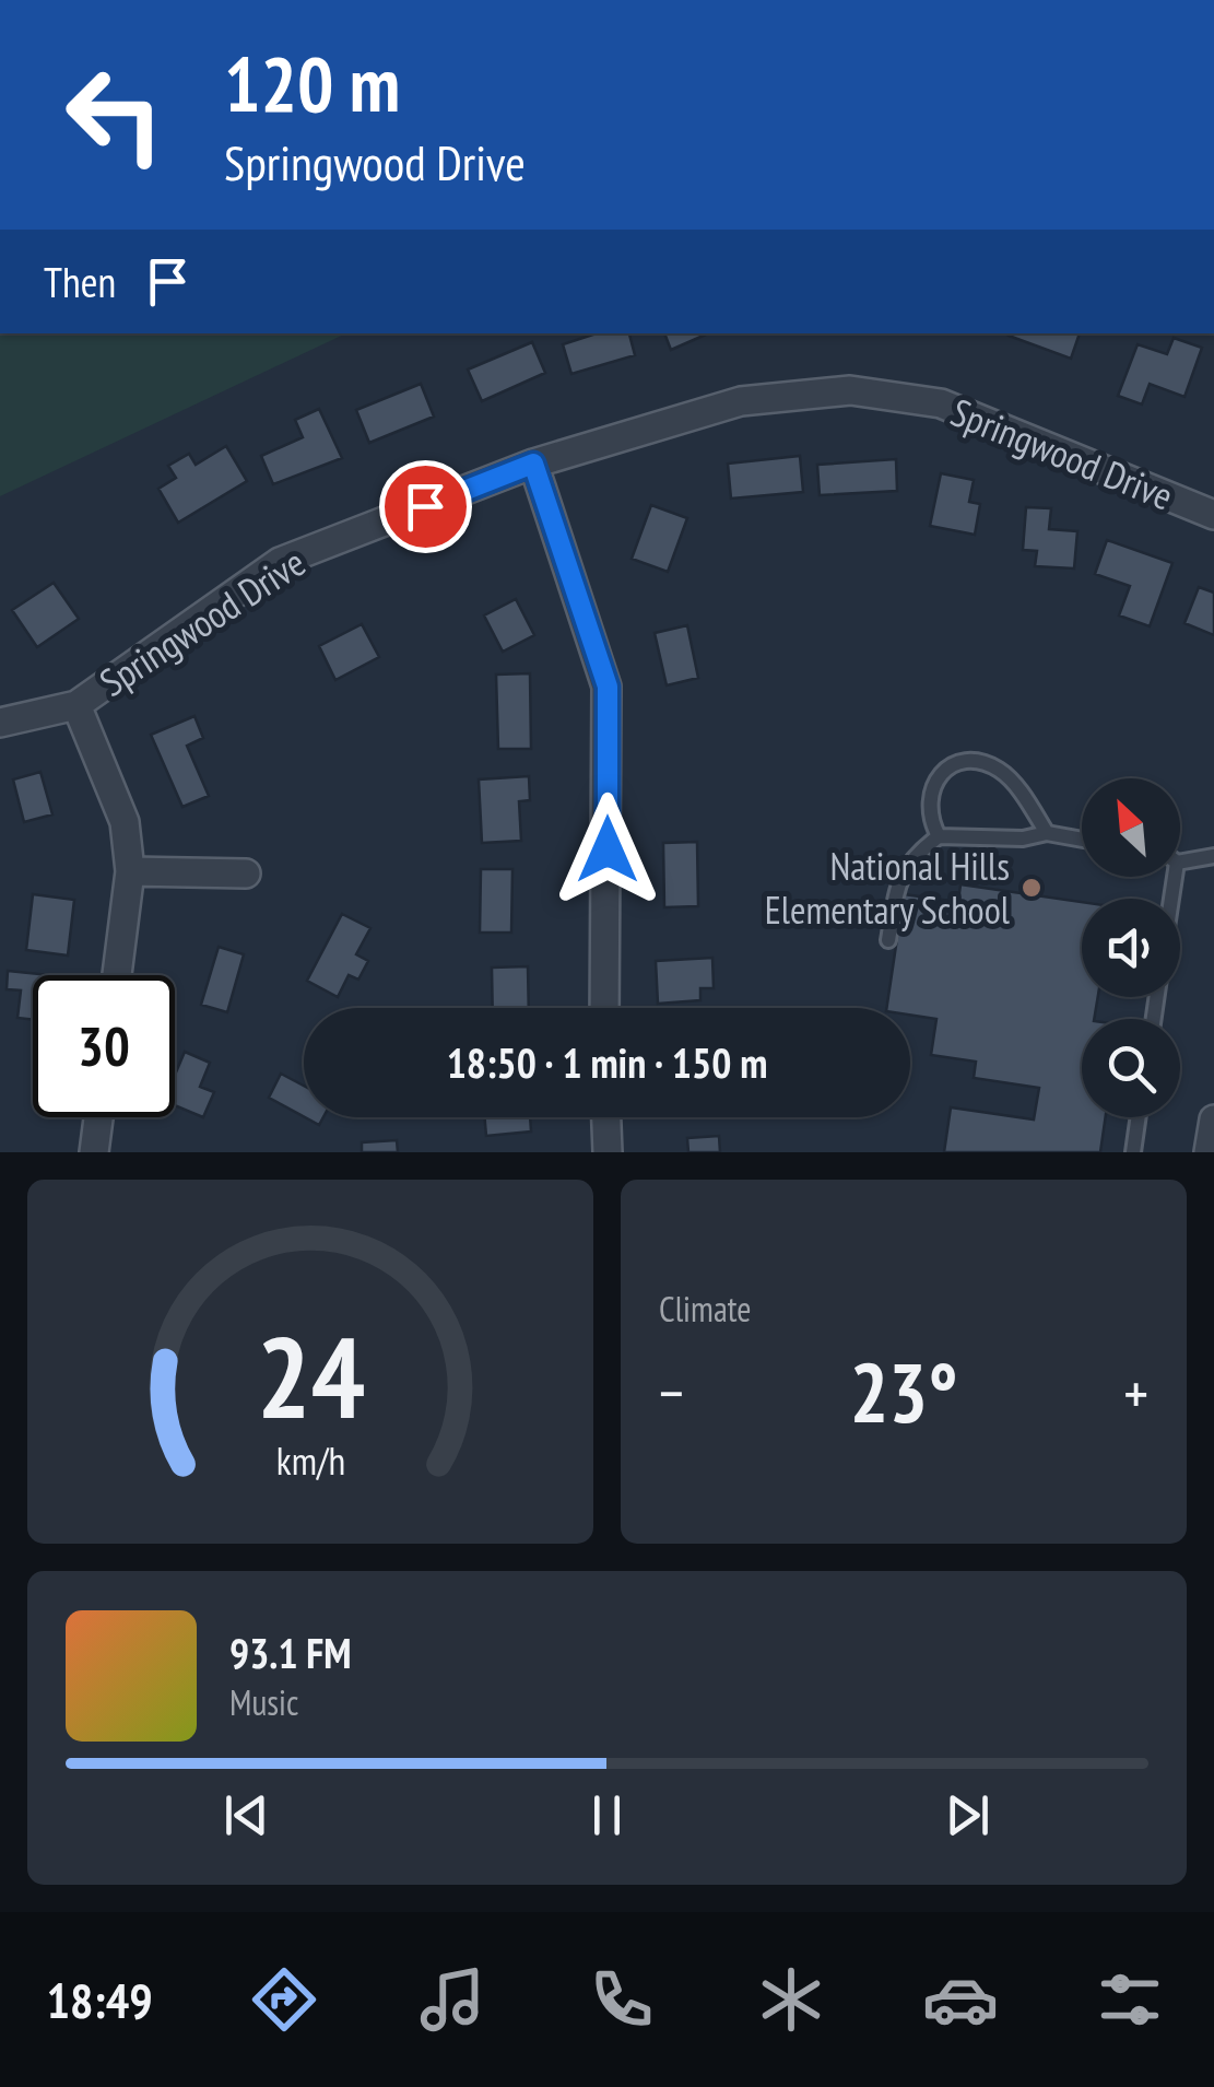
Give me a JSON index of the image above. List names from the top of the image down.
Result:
{
  "streets": {
    "street": ["Springwood Drive"]
  },
  "places": ["National Hills Elementary School"],
  "north": "top left",
  "page": {
    "turn": ["120 m", "Springwood Drive"],
    "then": "Then",
    "limit": "30",
    "trip": "18:50 · 1 min · 150 m",
    "tile": "Climate",
    "heat": ["−", "23°", "+"],
    "song": ["93.1 FM", "Music"],
    "tabs": "18:49",
    "gauge": ["24", "km/h"]
  }
}
